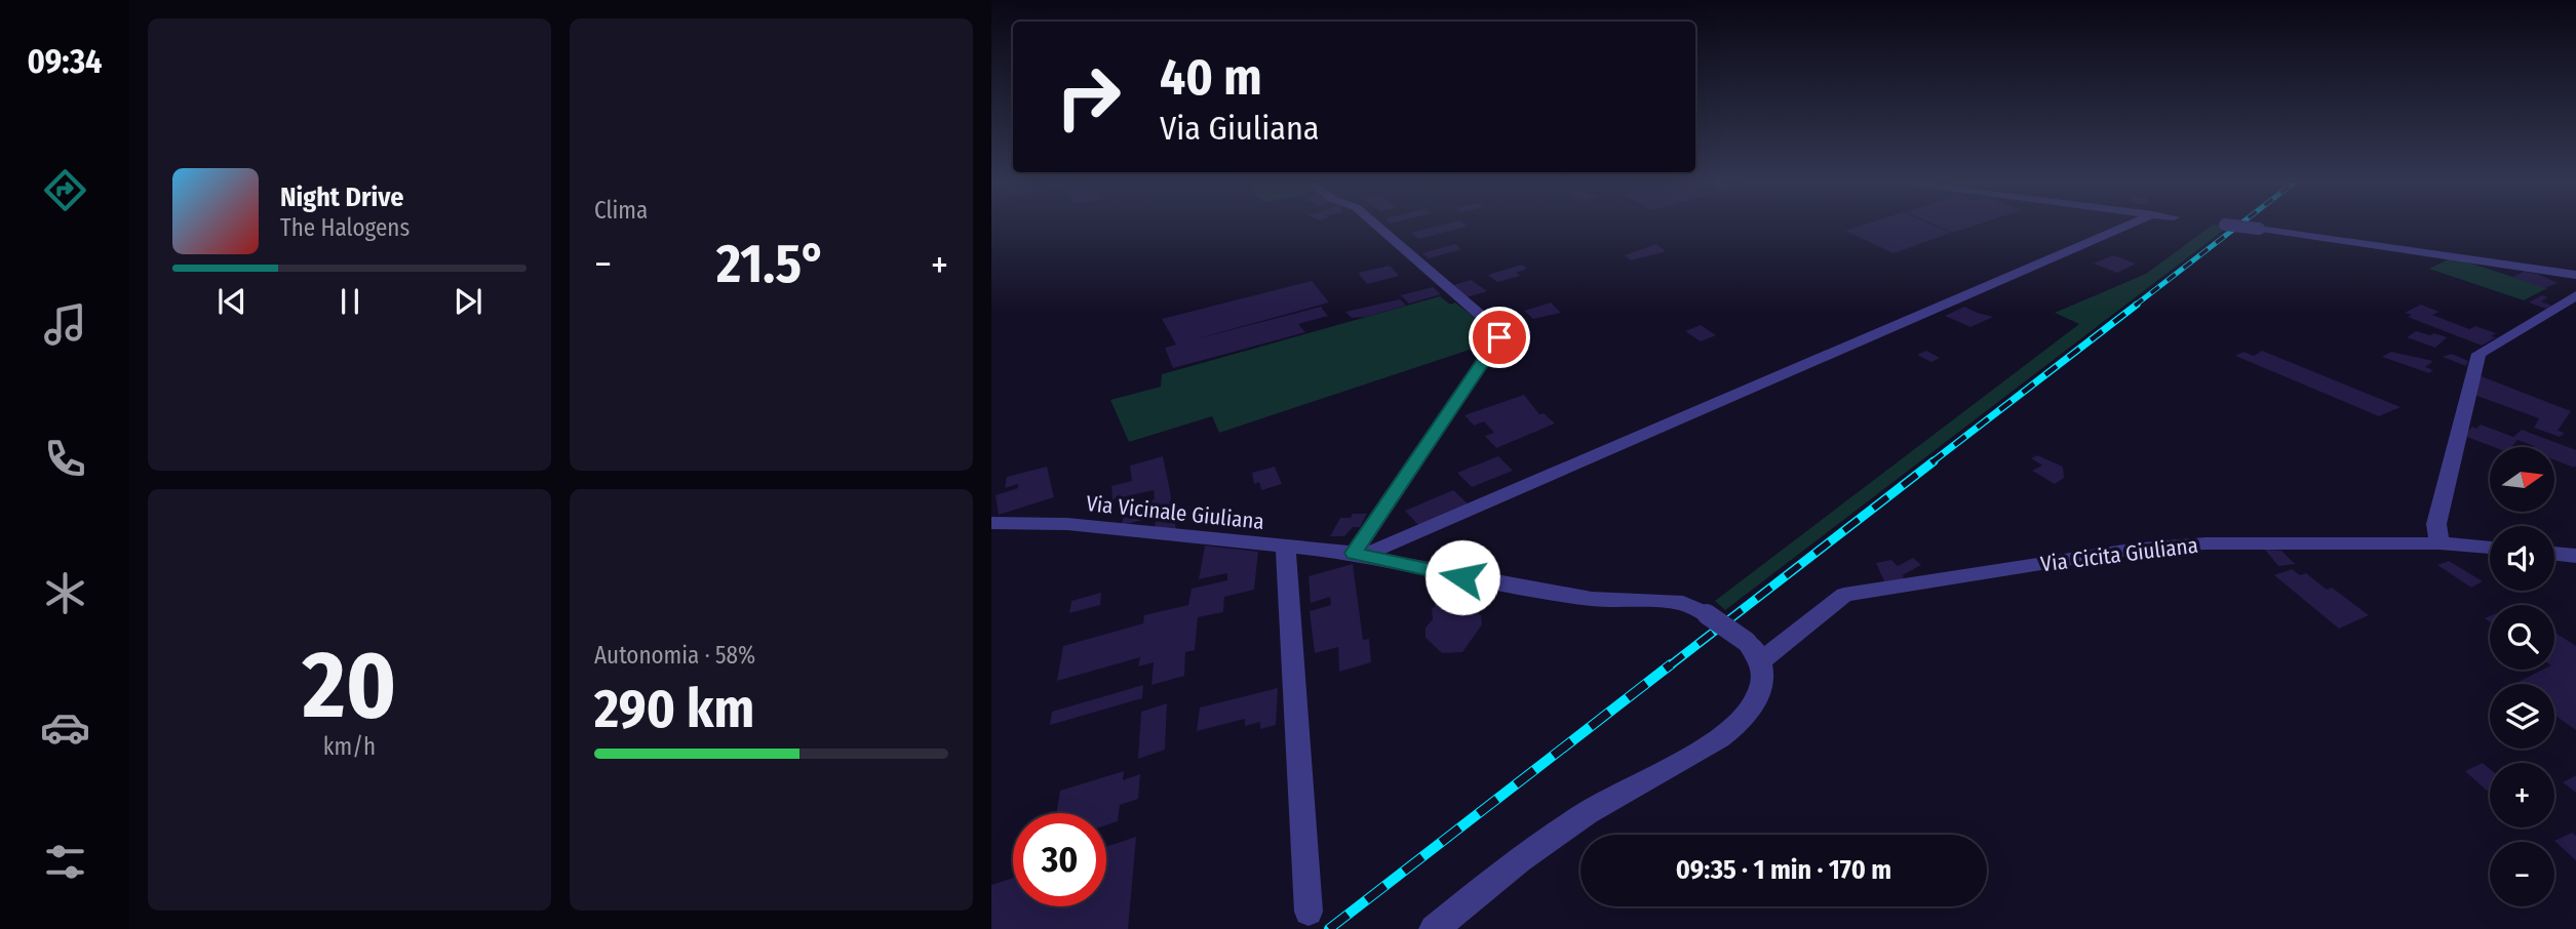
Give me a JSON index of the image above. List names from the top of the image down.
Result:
{
  "streets": {
    "street": ["Via Vicinale Giuliana", "Via Cicita Giuliana"]
  },
  "crossings": [
    ["Via Vicinale Giuliana", "Via Cicita Giuliana"]
  ],
  "north": "right",
  "page": {
    "tabs": "09:34",
    "tile": [
      "Clima",
      ["20", "km/h"],
      ["Autonomia · 58%", "290 km"]
    ],
    "turn": ["40 m", "Via Giuliana"],
    "song": ["Night Drive", "The Halogens"],
    "heat": ["−", "21.5°", "+"],
    "map_buttons": ["+", "−"],
    "limit": "30",
    "trip": "09:35 · 1 min · 170 m"
  }
}
